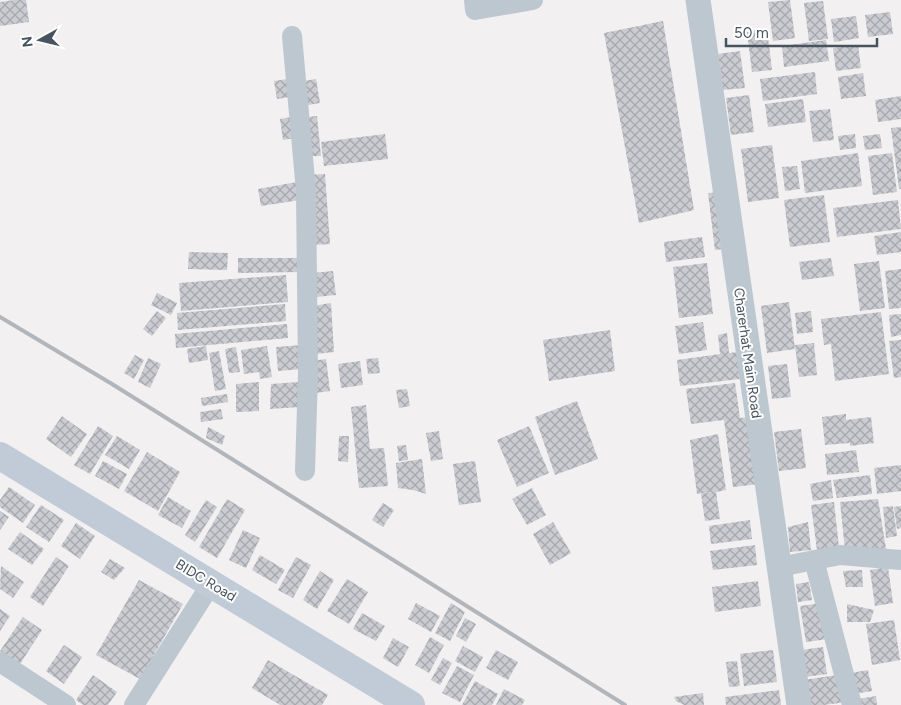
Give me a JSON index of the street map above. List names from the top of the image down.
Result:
{
  "streets": {
    "main road": ["BIDC Road"],
    "street": ["Charerhat Main Road"]
  },
  "scale_bar": "50 m",
  "north": "left"
}
